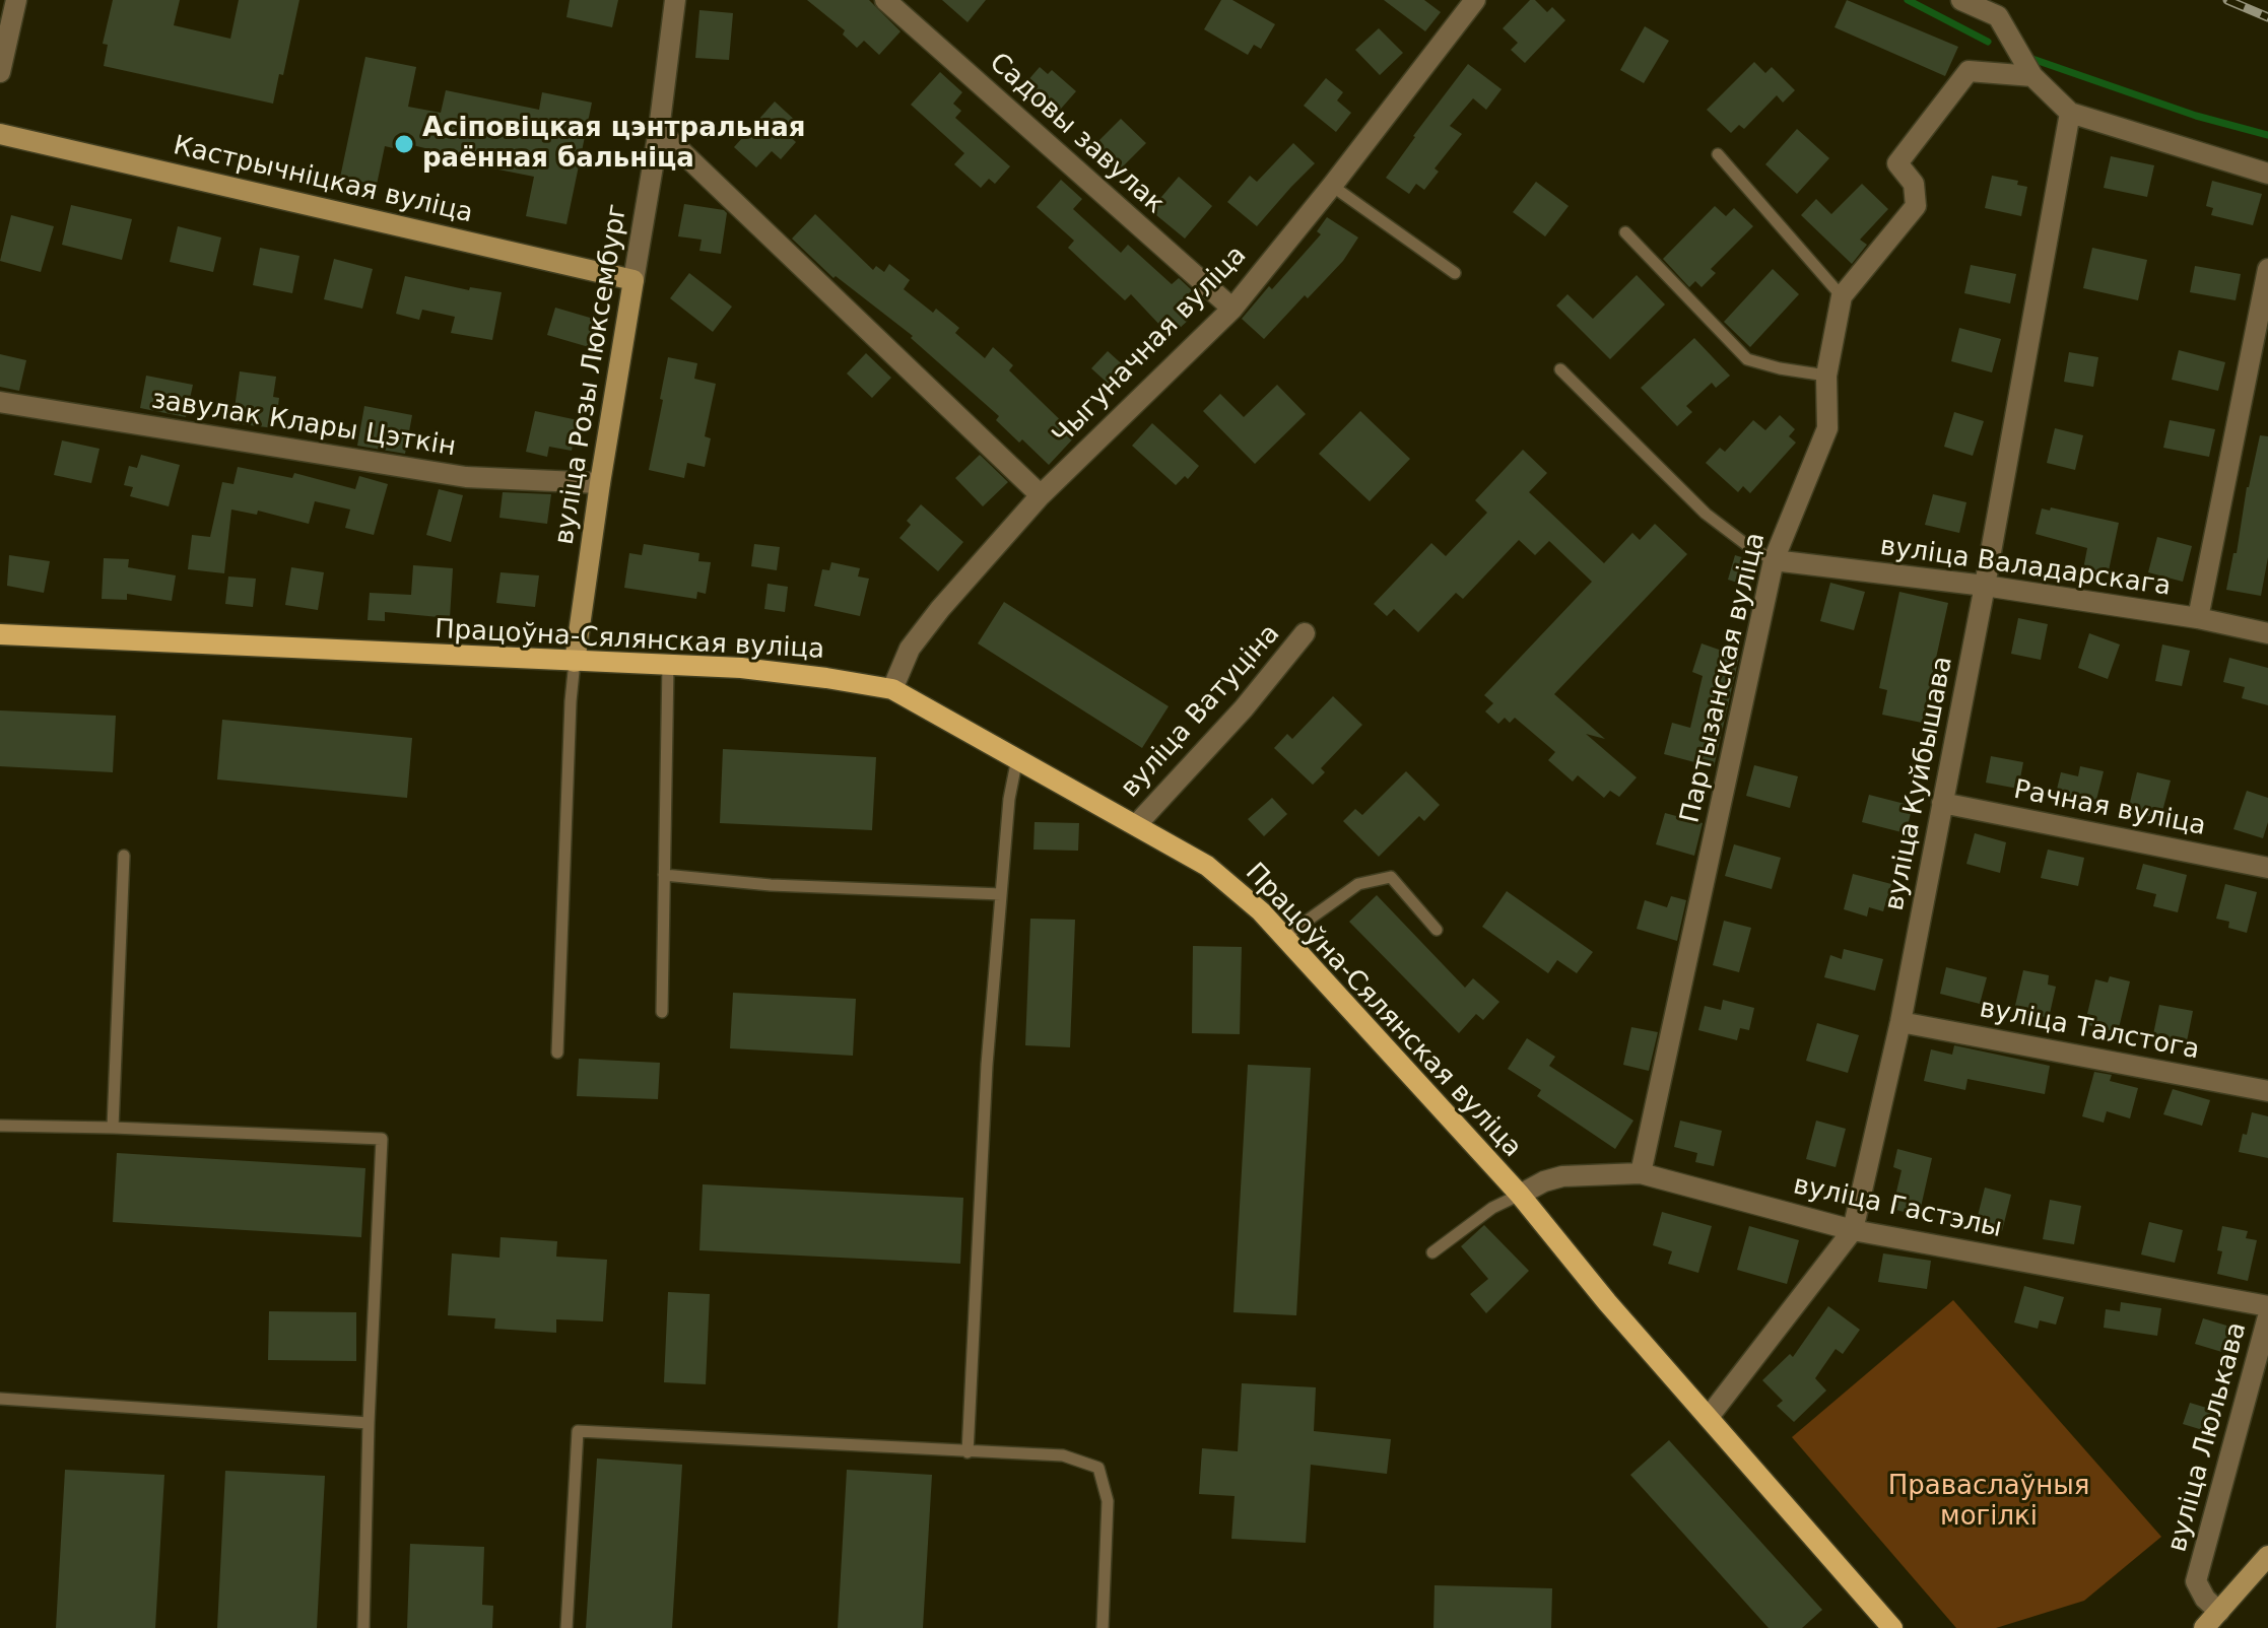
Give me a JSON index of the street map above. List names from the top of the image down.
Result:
{
  "streets": {
    "main road": ["Працоўна-Сялянская вуліца"],
    "street": [
      "Садовы завулак",
      "Кастрычніцкая вуліца",
      "Чыгуначная вуліца",
      "вуліца Розы Люксембург",
      "завулак Клары Цэткін",
      "вуліца Валадарскага",
      "Партызанская вуліца",
      "вуліца Ватуціна",
      "вуліца Куйбышава",
      "Рачная вуліца",
      "вуліца Талстога",
      "вуліца Гастэлы",
      "вуліца Люлькава"
    ]
  },
  "crossings": [
    ["Садовы завулак", "Чыгуначная вуліца"],
    ["Кастрычніцкая вуліца", "вуліца Розы Люксембург"],
    ["Чыгуначная вуліца", "Працоўна-Сялянская вуліца"],
    ["вуліца Розы Люксембург", "завулак Клары Цэткін"],
    ["вуліца Розы Люксембург", "Працоўна-Сялянская вуліца"],
    ["вуліца Валадарскага", "Партызанская вуліца"],
    ["вуліца Валадарскага", "вуліца Куйбышава"],
    ["Працоўна-Сялянская вуліца", "вуліца Ватуціна"],
    ["Працоўна-Сялянская вуліца", "вуліца Куйбышава"],
    ["Працоўна-Сялянская вуліца", "вуліца Гастэлы"],
    ["Партызанская вуліца", "вуліца Гастэлы"],
    ["вуліца Куйбышава", "Рачная вуліца"],
    ["вуліца Куйбышава", "вуліца Талстога"],
    ["вуліца Куйбышава", "вуліца Гастэлы"]
  ],
  "parks": ["Праваслаўныя могілкі"],
  "places": ["Асіповіцкая цэнтральная раённая бальніца"]
}
